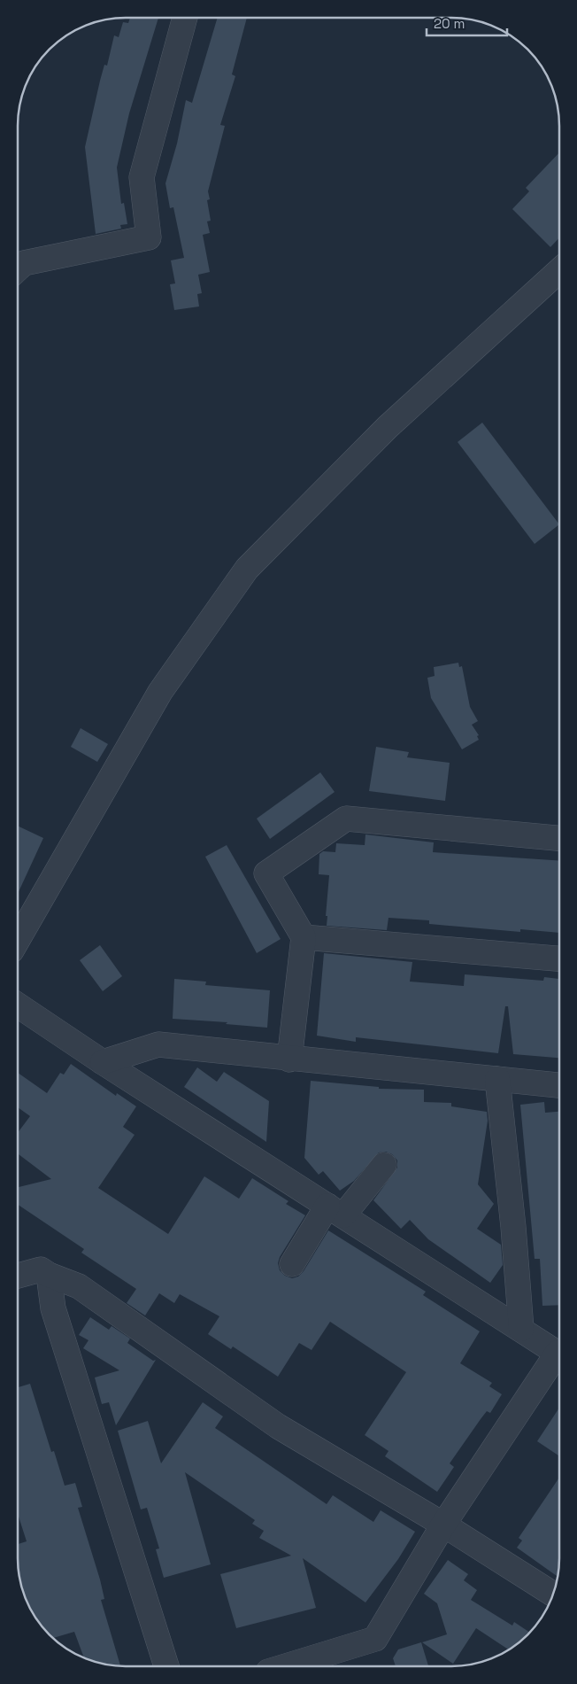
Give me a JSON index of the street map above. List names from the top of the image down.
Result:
{
  "scale_bar": "20 m"
}
